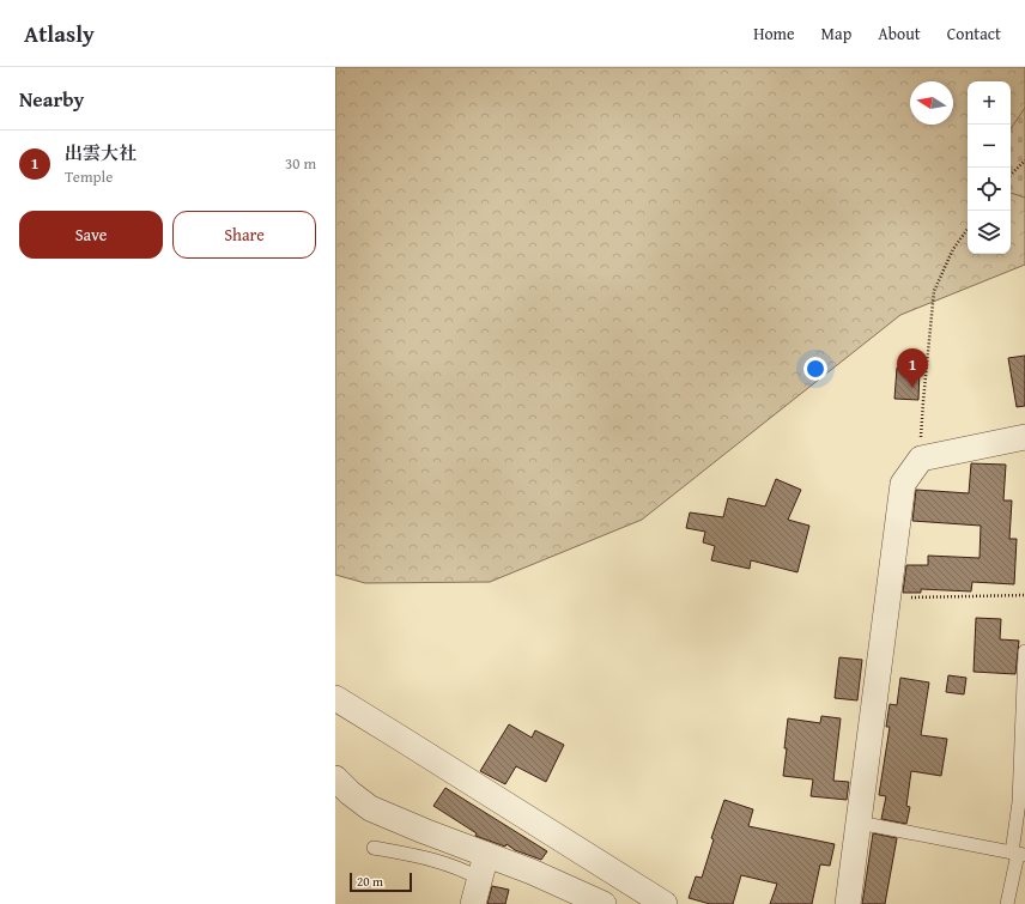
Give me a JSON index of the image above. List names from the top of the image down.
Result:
{
  "scale_bar": "20 m",
  "north": "left",
  "page": {
    "header": "Atlasly",
    "nav": [
      "Home",
      "Map",
      "About",
      "Contact"
    ],
    "heading": "Nearby",
    "map_buttons": ["+", "−"],
    "list": [
      {
        "mark": "1",
        "name": "出雲大社",
        "note": "Temple",
        "value": "30 m"
      }
    ],
    "buttons": ["Save", "Share"],
    "pins": "1",
    "scale": "20 m"
  }
}
